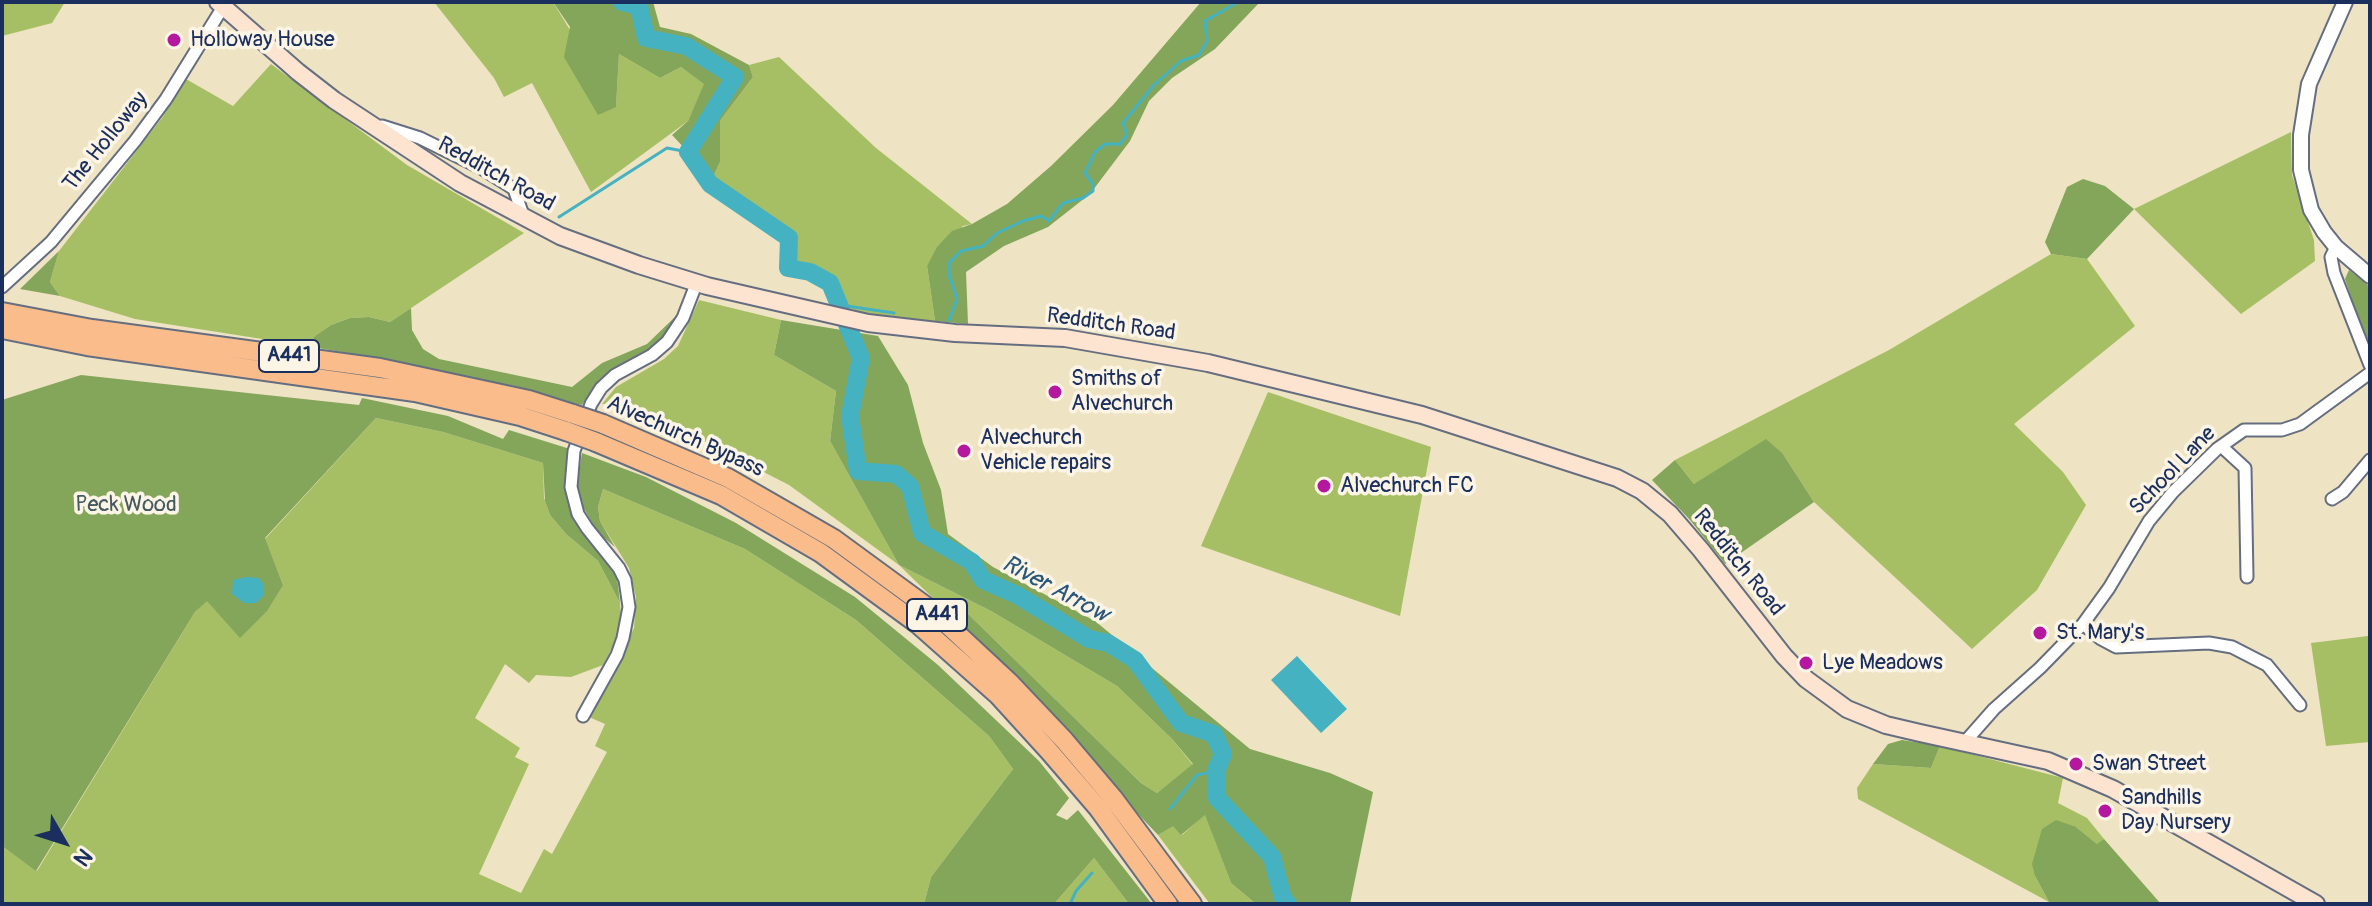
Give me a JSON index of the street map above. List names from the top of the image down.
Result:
{
  "streets": {
    "highway": ["A441", "Alvechurch Bypass"],
    "main road": ["Redditch Road"],
    "street": ["The Holloway", "School Lane"]
  },
  "crossings": [
    ["The Holloway", "Redditch Road"],
    ["Redditch Road", "School Lane"]
  ],
  "water": ["River Arrow"],
  "parks": ["Peck Wood"],
  "places": [
    "Holloway House",
    "Smiths of Alvechurch",
    "Alvechurch Vehicle repairs",
    "Alvechurch FC",
    "St. Mary's",
    "Lye Meadows",
    "Swan Street",
    "Sandhills Day Nursery"
  ],
  "north": "bottom right"
}
